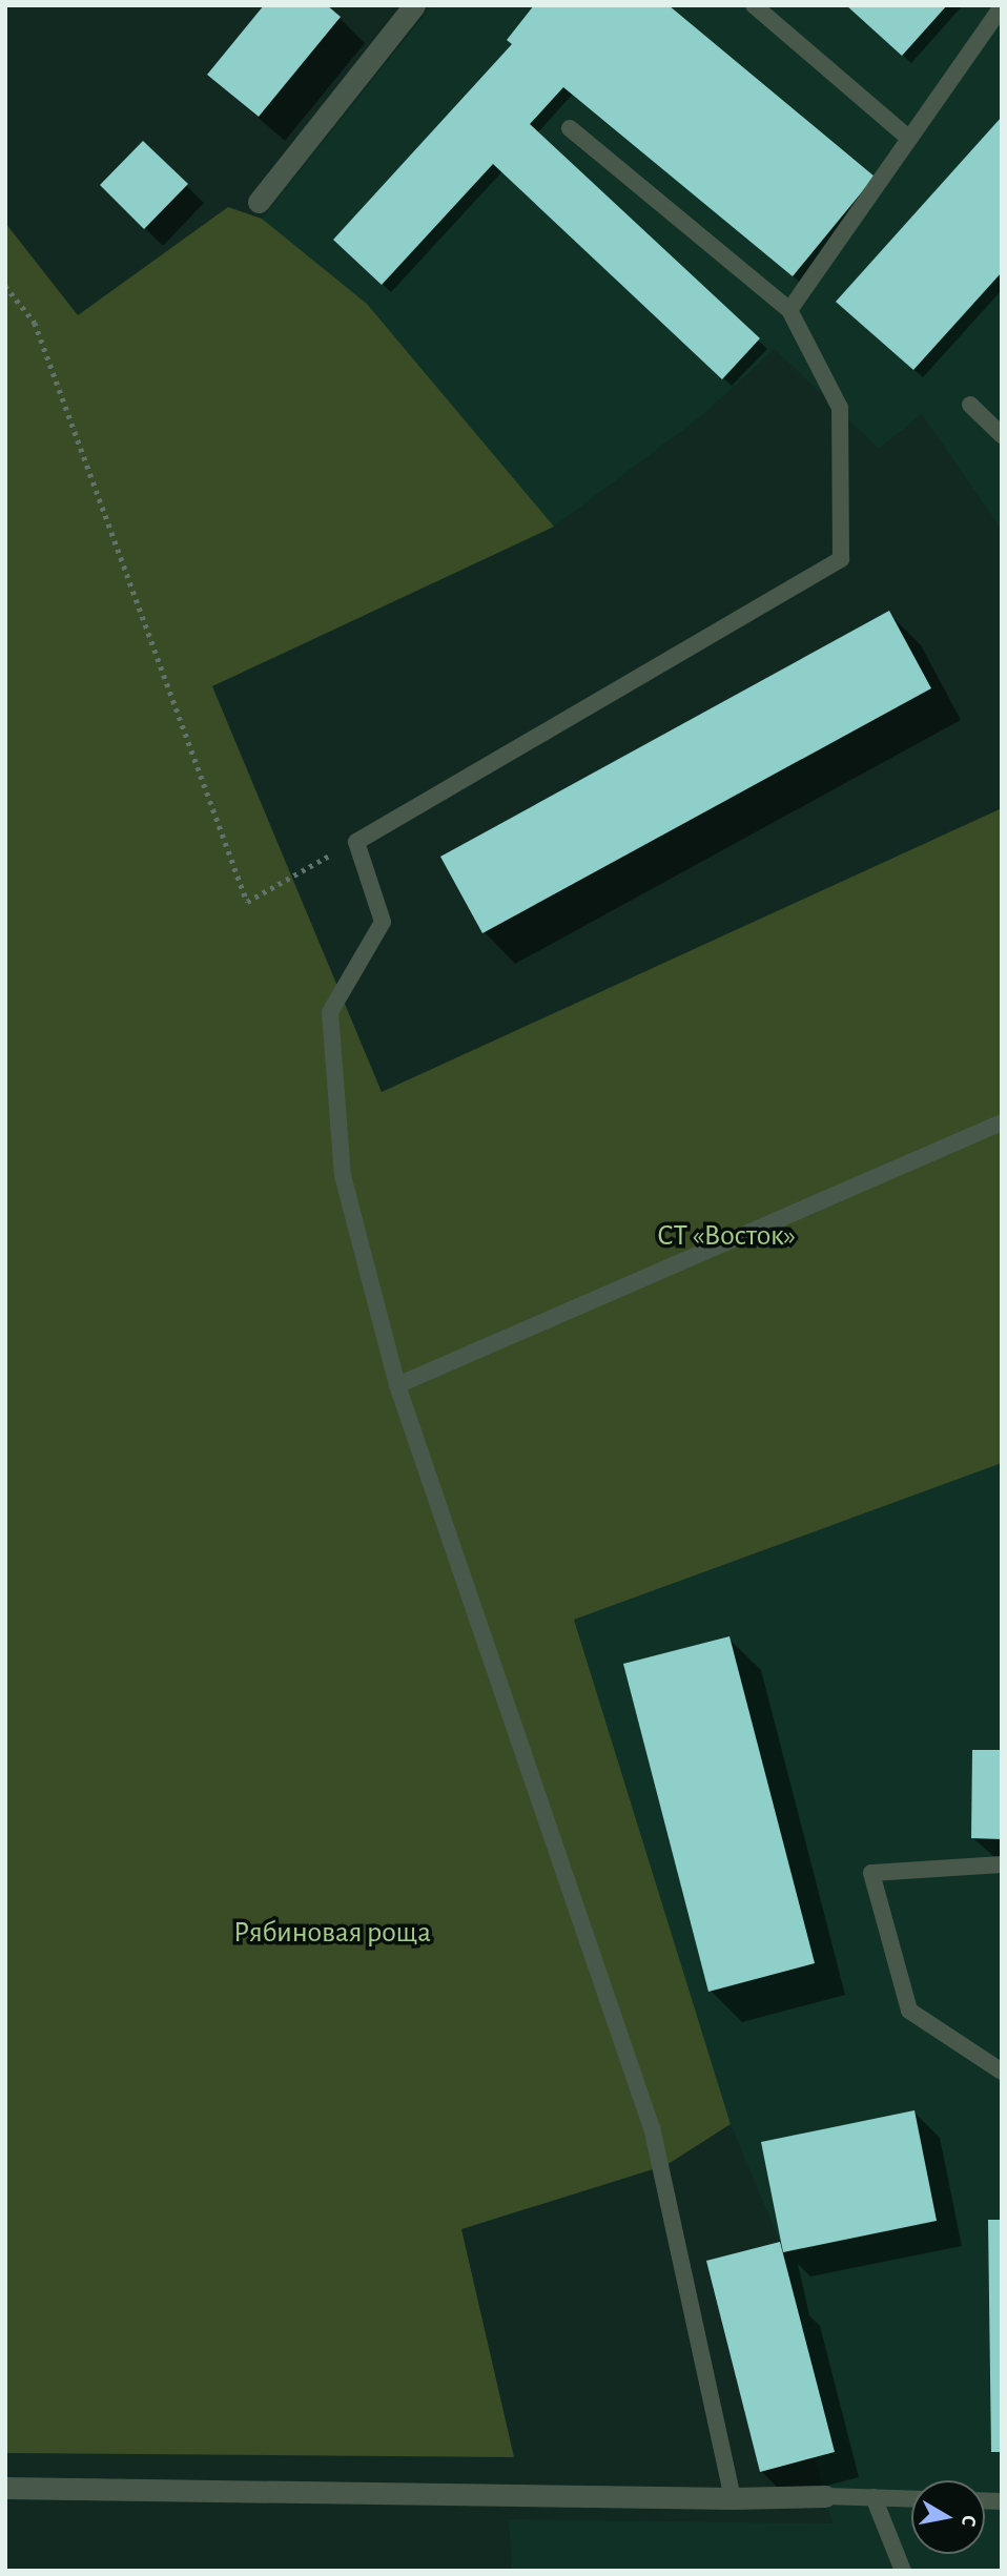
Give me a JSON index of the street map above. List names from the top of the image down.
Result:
{
  "parks": ["СТ «Восток»", "Рябиновая роща"],
  "north": "right"
}
